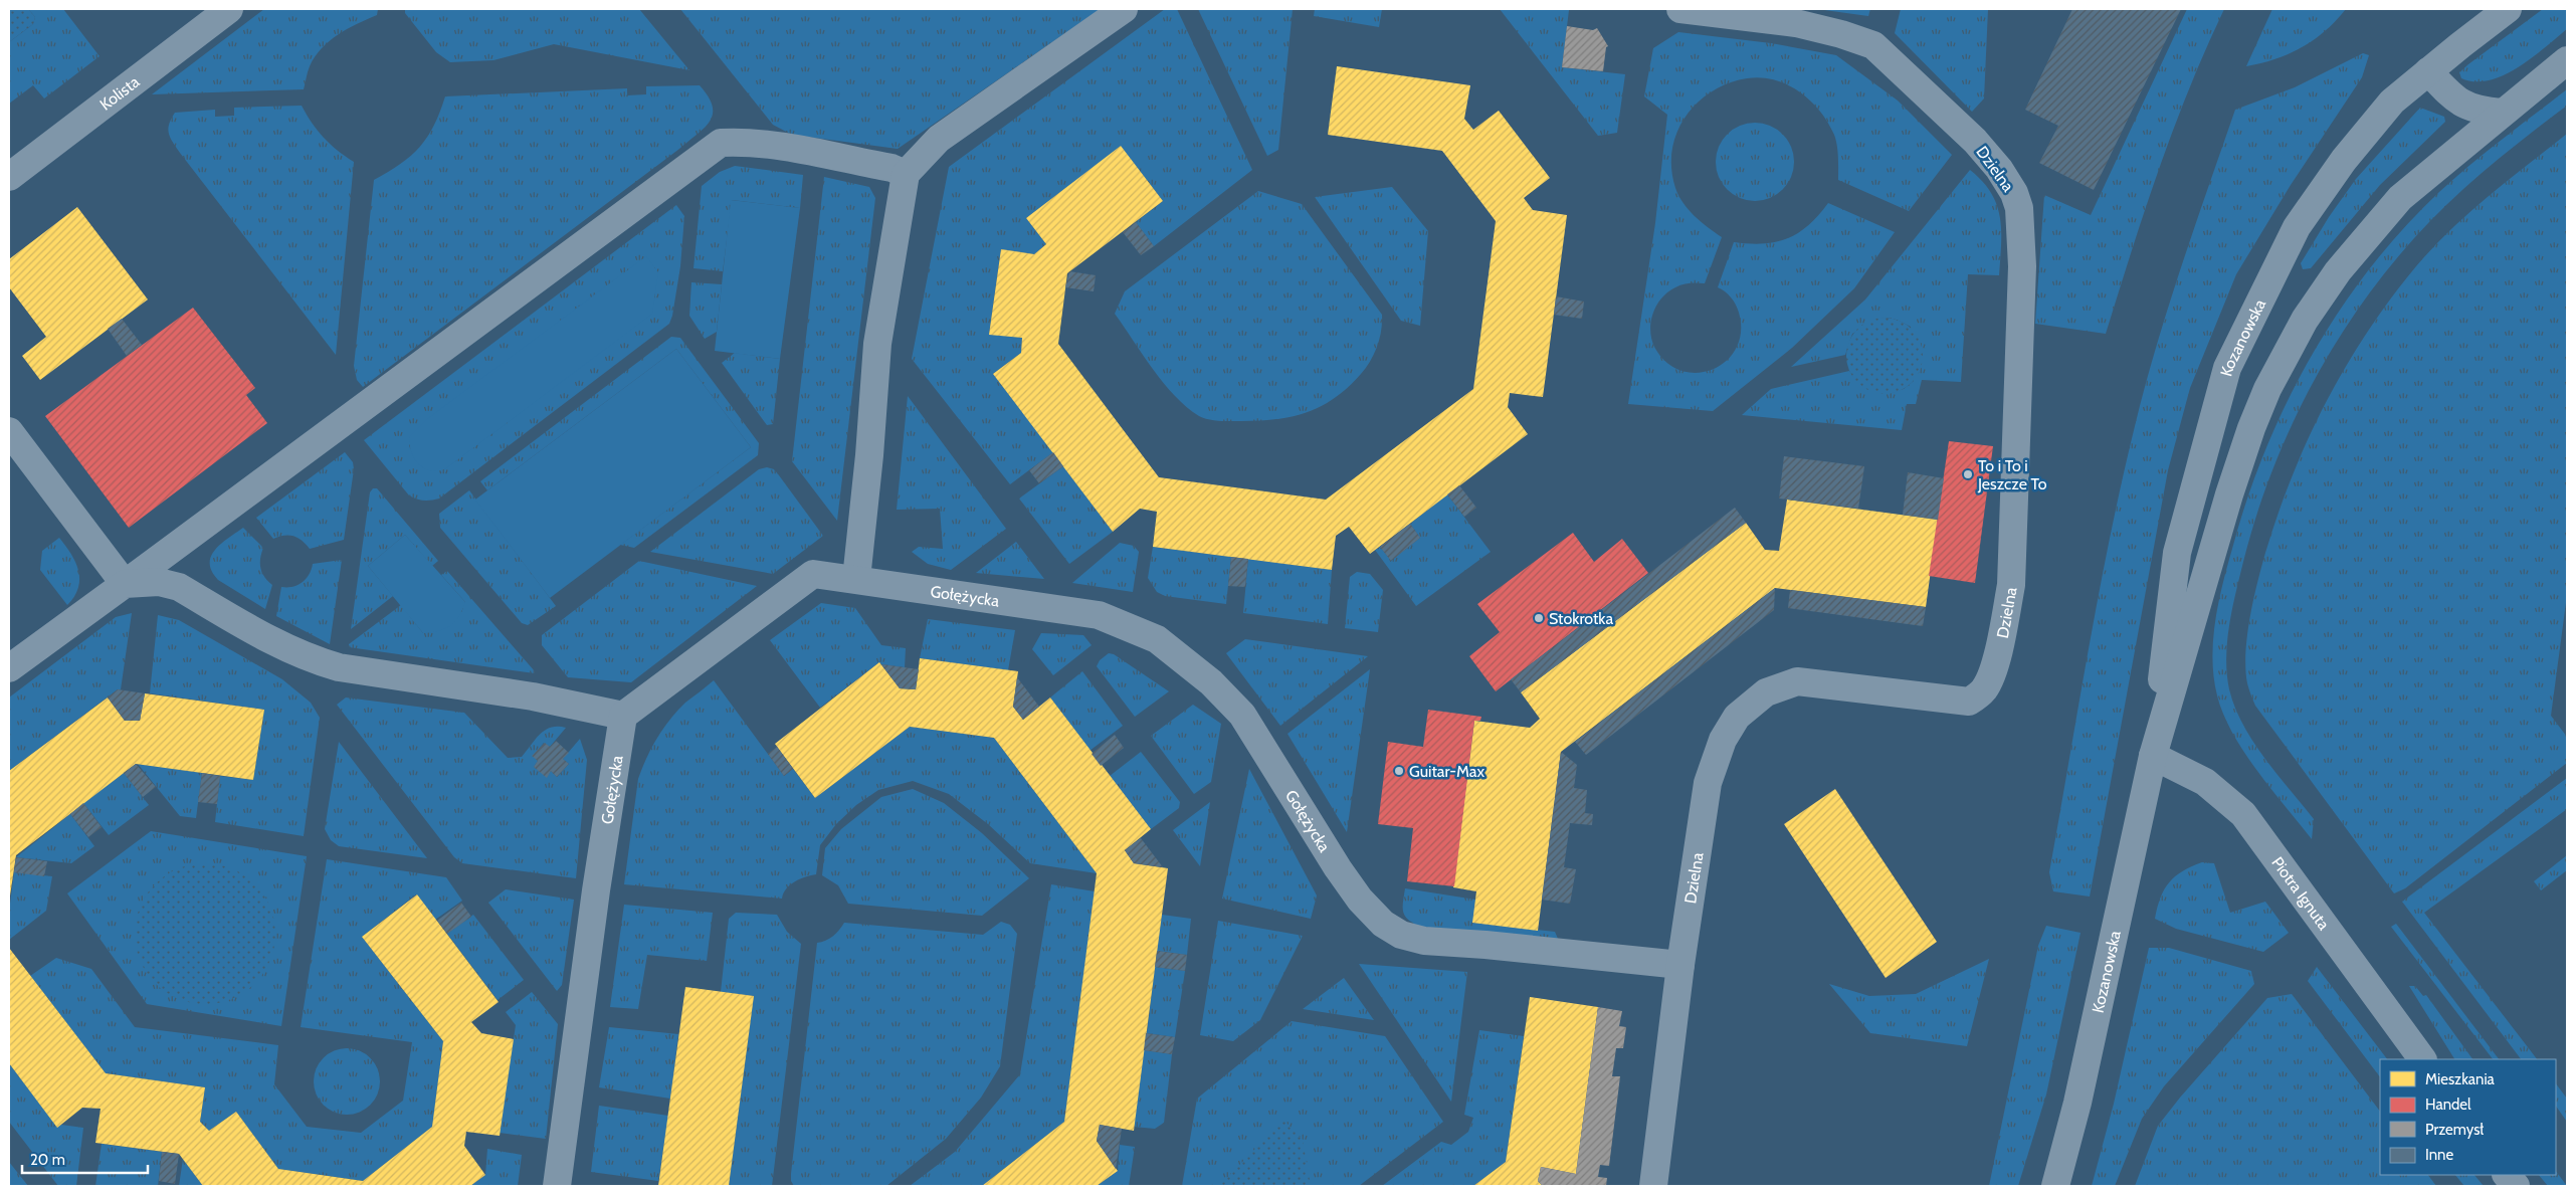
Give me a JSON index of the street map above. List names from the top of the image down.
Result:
{
  "streets": {
    "street": [
      "Kolista",
      "Dzielna",
      "Kozanowska",
      "Gołężycka",
      "Piotra Ignuta"
    ]
  },
  "crossings": [
    ["Dzielna", "Gołężycka"],
    ["Kozanowska", "Piotra Ignuta"]
  ],
  "places": ["To i To i Jeszcze To", "Stokrotka", "Guitar-Max"],
  "legend": [
    "Mieszkania",
    "Handel",
    "Przemysł",
    "Inne"
  ],
  "scale_bar": "20 m"
}
